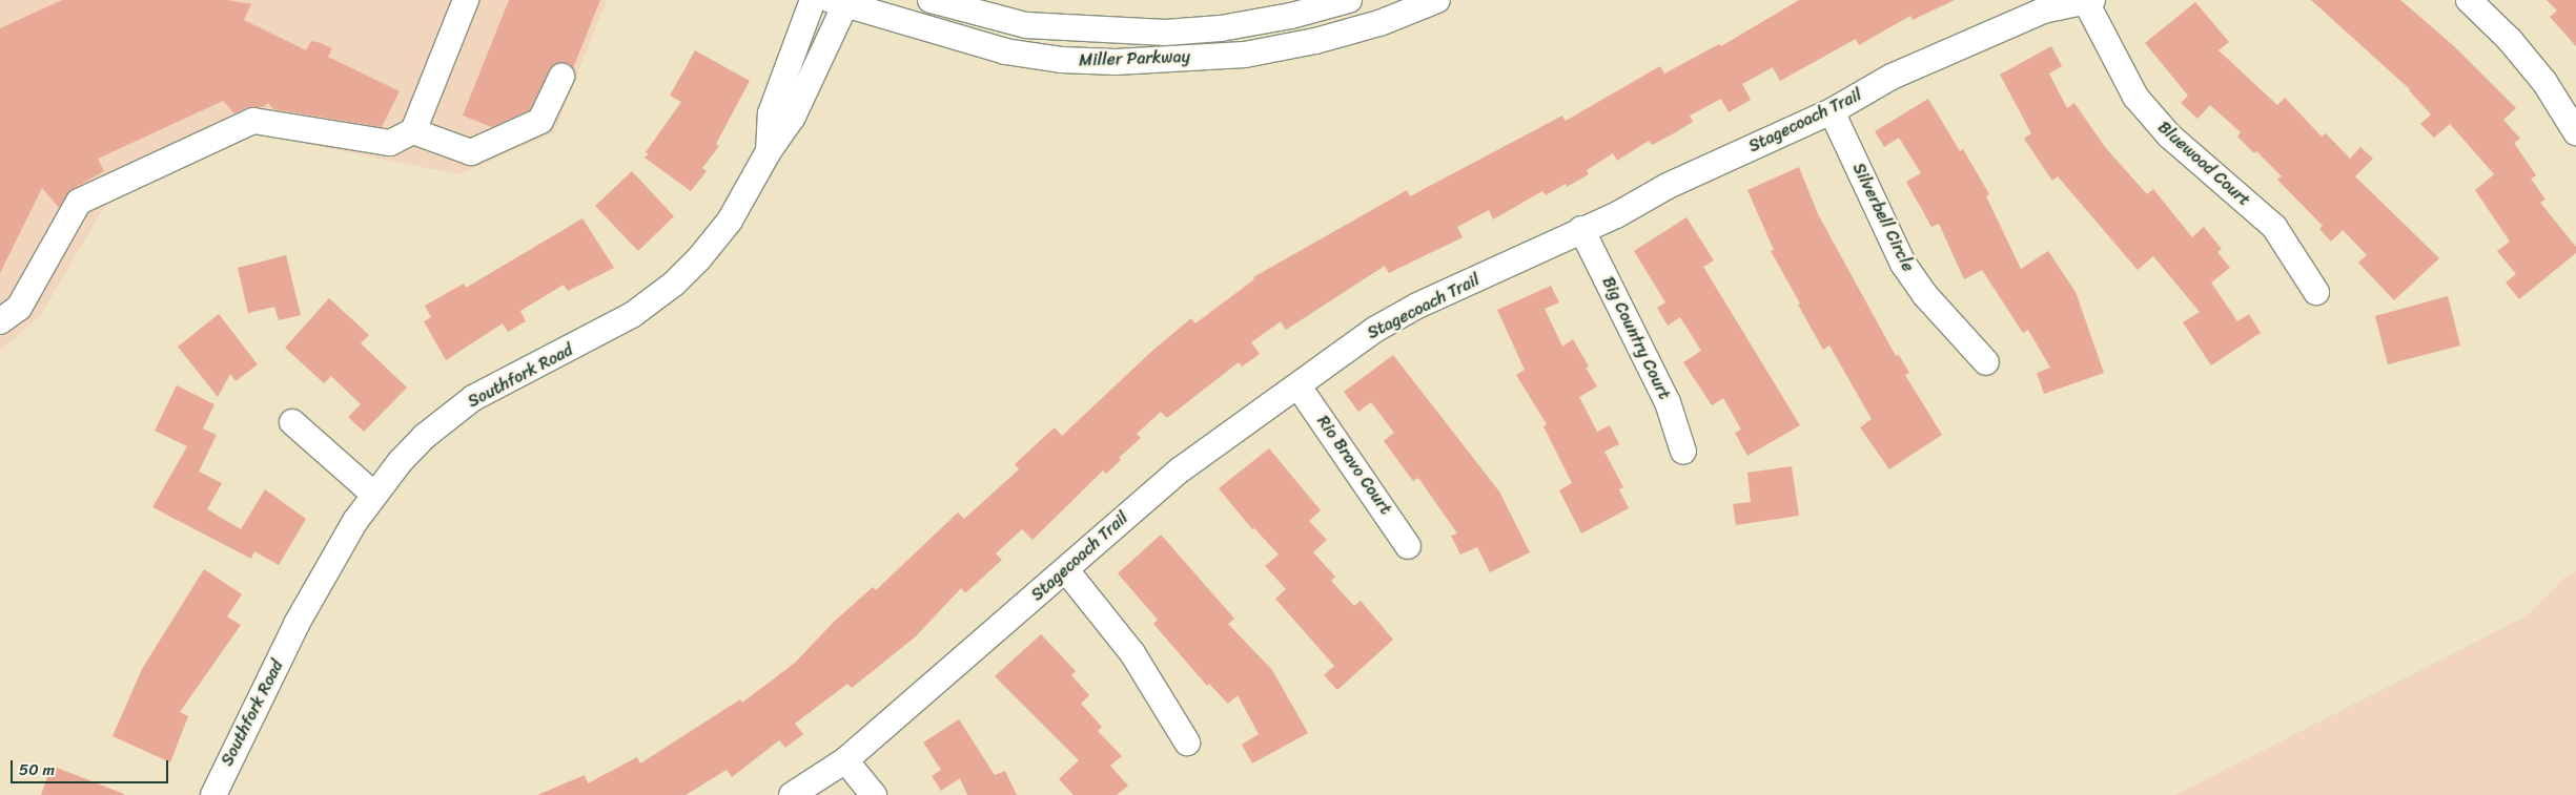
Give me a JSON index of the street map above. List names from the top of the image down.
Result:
{
  "streets": {
    "street": [
      "Miller Parkway",
      "Stagecoach Trail",
      "Bluewood Court",
      "Silverbell Circle",
      "Big Country Court",
      "Southfork Road",
      "Rio Bravo Court"
    ]
  },
  "crossings": [
    ["Miller Parkway", "Southfork Road"],
    ["Stagecoach Trail", "Bluewood Court"],
    ["Stagecoach Trail", "Silverbell Circle"],
    ["Stagecoach Trail", "Big Country Court"],
    ["Stagecoach Trail", "Rio Bravo Court"]
  ],
  "scale_bar": "50 m"
}
